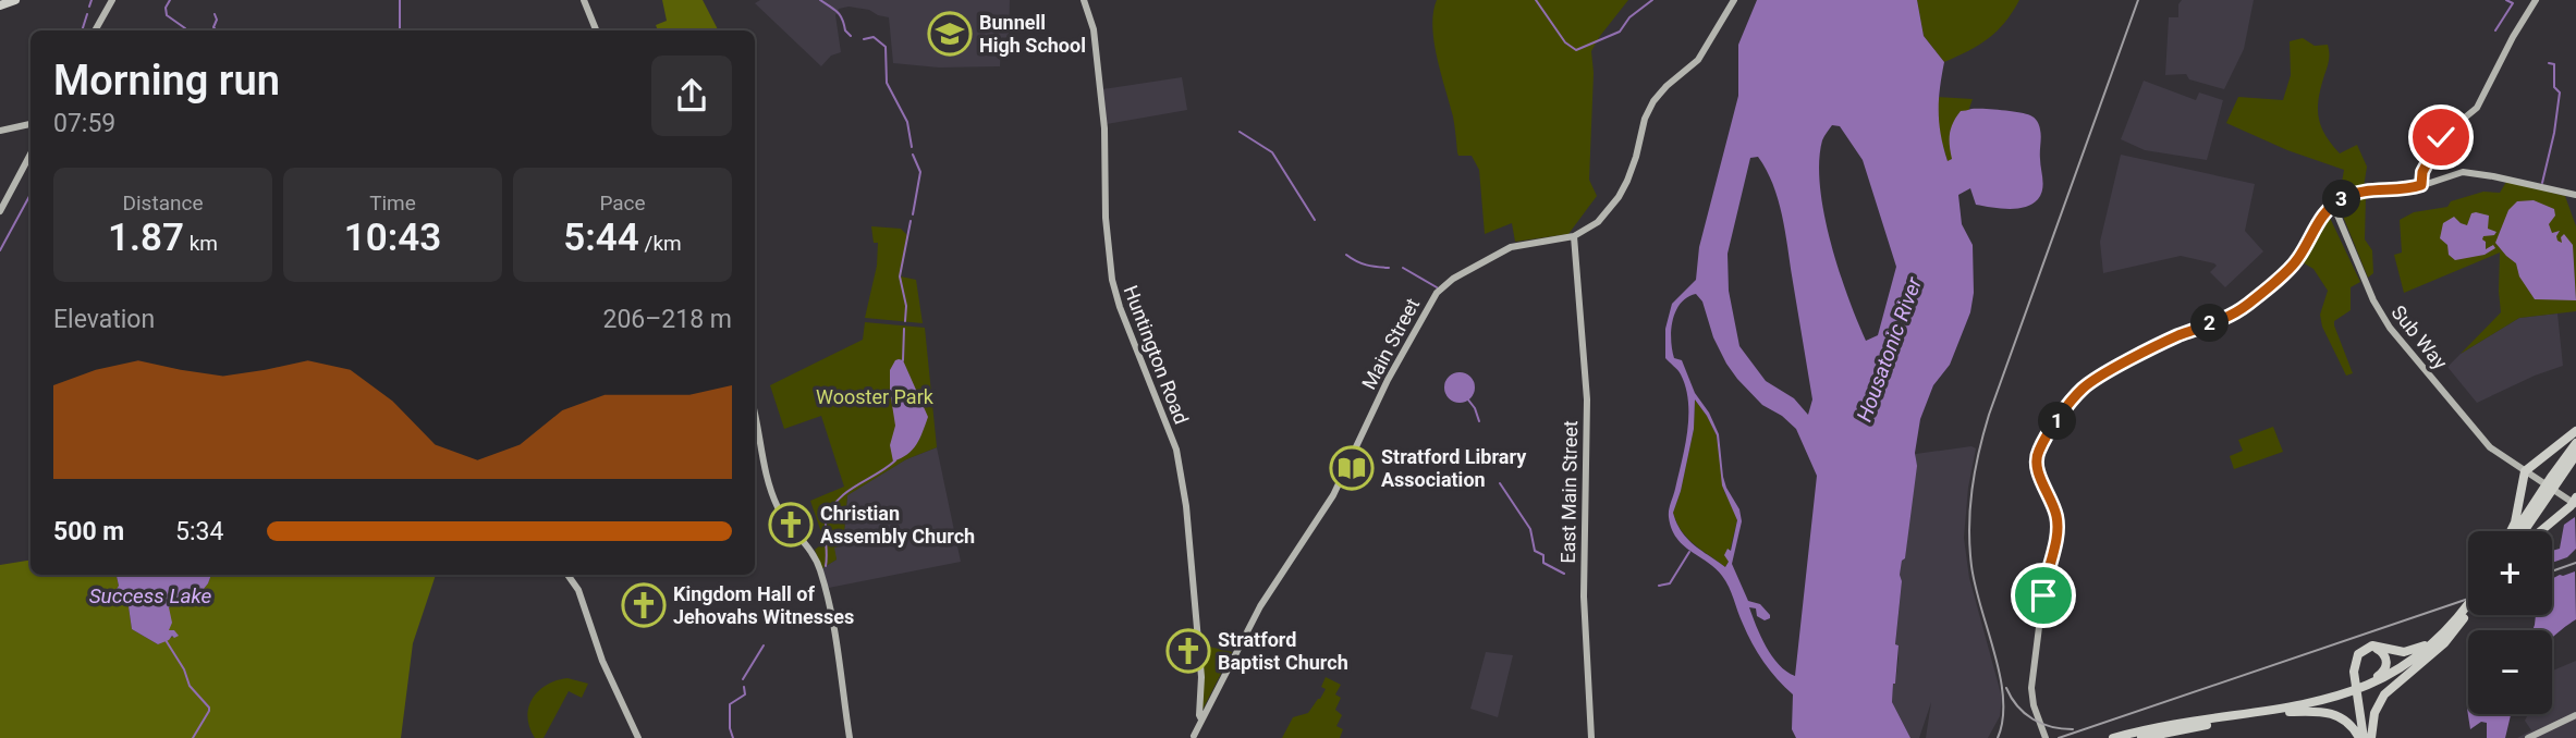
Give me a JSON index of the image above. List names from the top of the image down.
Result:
{
  "streets": {
    "main road": [
      "Sub Way",
      "Main Street",
      "Huntington Road",
      "East Main Street"
    ]
  },
  "crossings": [
    ["Main Street", "Huntington Road"],
    ["Main Street", "East Main Street"]
  ],
  "water": ["Housatonic River", "Success Lake"],
  "parks": ["Wooster Park"],
  "places": {
    "school or university": ["Bunnell High School"],
    "library": ["Stratford Library Association"],
    "church": ["Christian Assembly Church", "Kingdom Hall of Jehovahs Witnesses", "Stratford Baptist Church"]
  },
  "page": {
    "heading": ["Morning run", "07:59"],
    "stats": [
      ["Distance", "1.87 km"],
      ["Time", "10:43"],
      ["Pace", "5:44 /km"]
    ],
    "pins": ["3", "2", "1"],
    "chart": ["Elevation", "206–218 m"],
    "list": [
      {
        "name": "500 m",
        "note": "5:34"
      }
    ],
    "map_buttons": ["+", "−"]
  }
}
